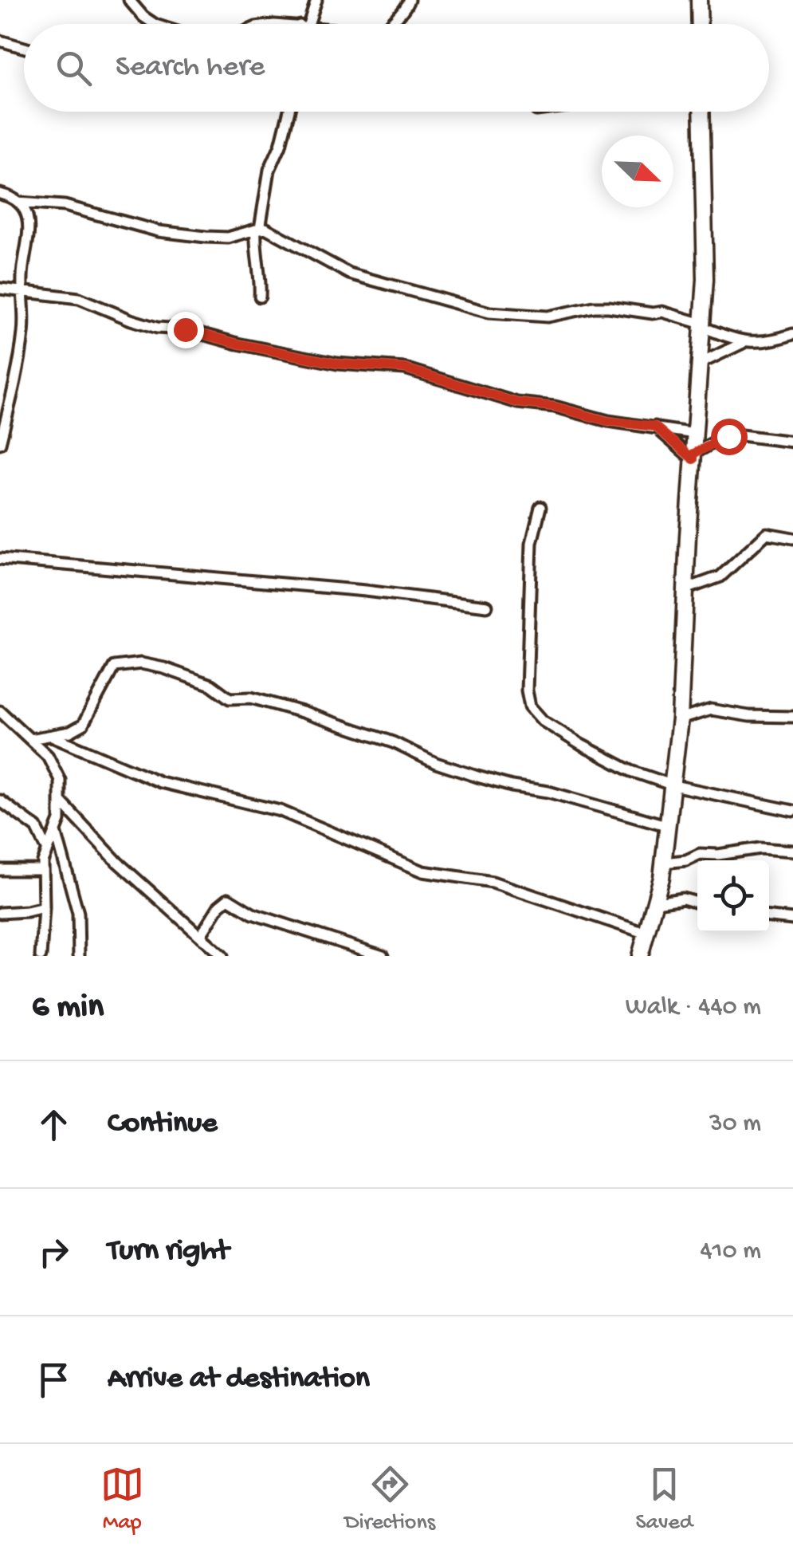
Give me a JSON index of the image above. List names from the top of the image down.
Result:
{
  "north": "bottom right",
  "page": {
    "search": "Search here",
    "heading": ["6 min", "Walk · 440 m"],
    "list": [
      ["Continue", "30 m"],
      ["Turn right", "410 m"],
      "Arrive at destination"
    ],
    "nav": ["Map", "Directions", "Saved"]
  }
}
